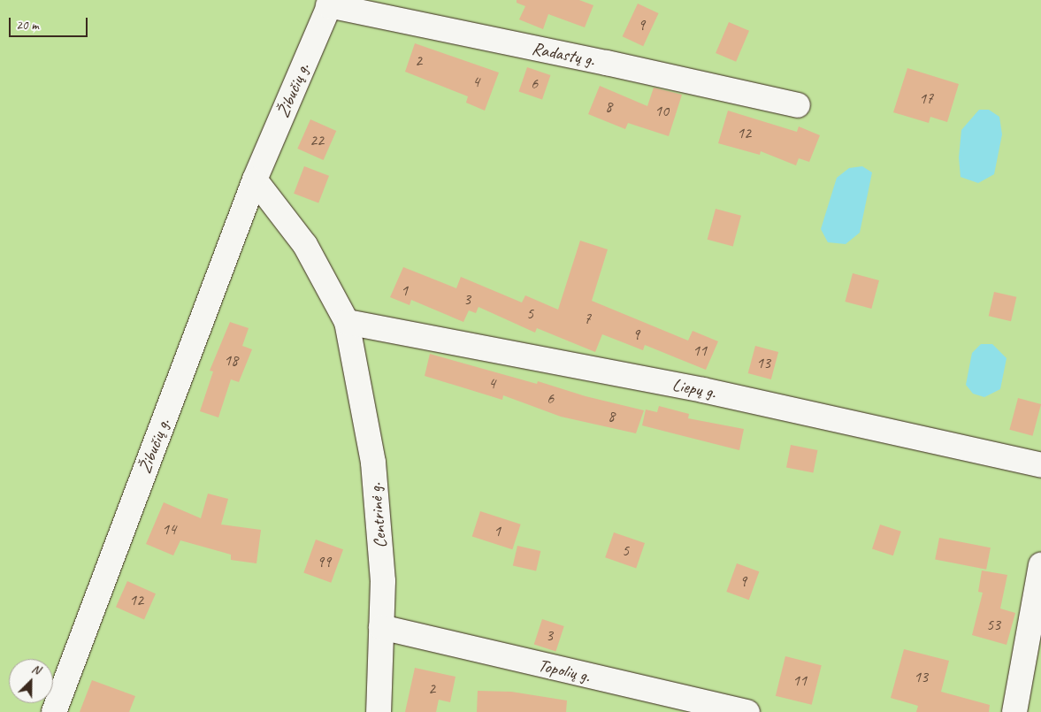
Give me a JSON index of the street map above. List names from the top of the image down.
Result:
{
  "streets": {
    "street": [
      "Radastų g.",
      "Žibučių g.",
      "Liepų g.",
      "Centrinė g.",
      "Topolių g."
    ]
  },
  "crossings": [
    ["Radastų g.", "Žibučių g."],
    ["Liepų g.", "Centrinė g."],
    ["Centrinė g.", "Topolių g."]
  ],
  "house_numbers": [
    "9",
    "2",
    "4",
    "6",
    "17",
    "8",
    "10",
    "12",
    "22",
    "1",
    "3",
    "5",
    "7",
    "9",
    "11",
    "18",
    "13",
    "4",
    "6",
    "8",
    "14",
    "1",
    "5",
    "99",
    "9",
    "12",
    "53",
    "3",
    "13",
    "11",
    "2"
  ],
  "scale_bar": "20 m",
  "north": "top right"
}
